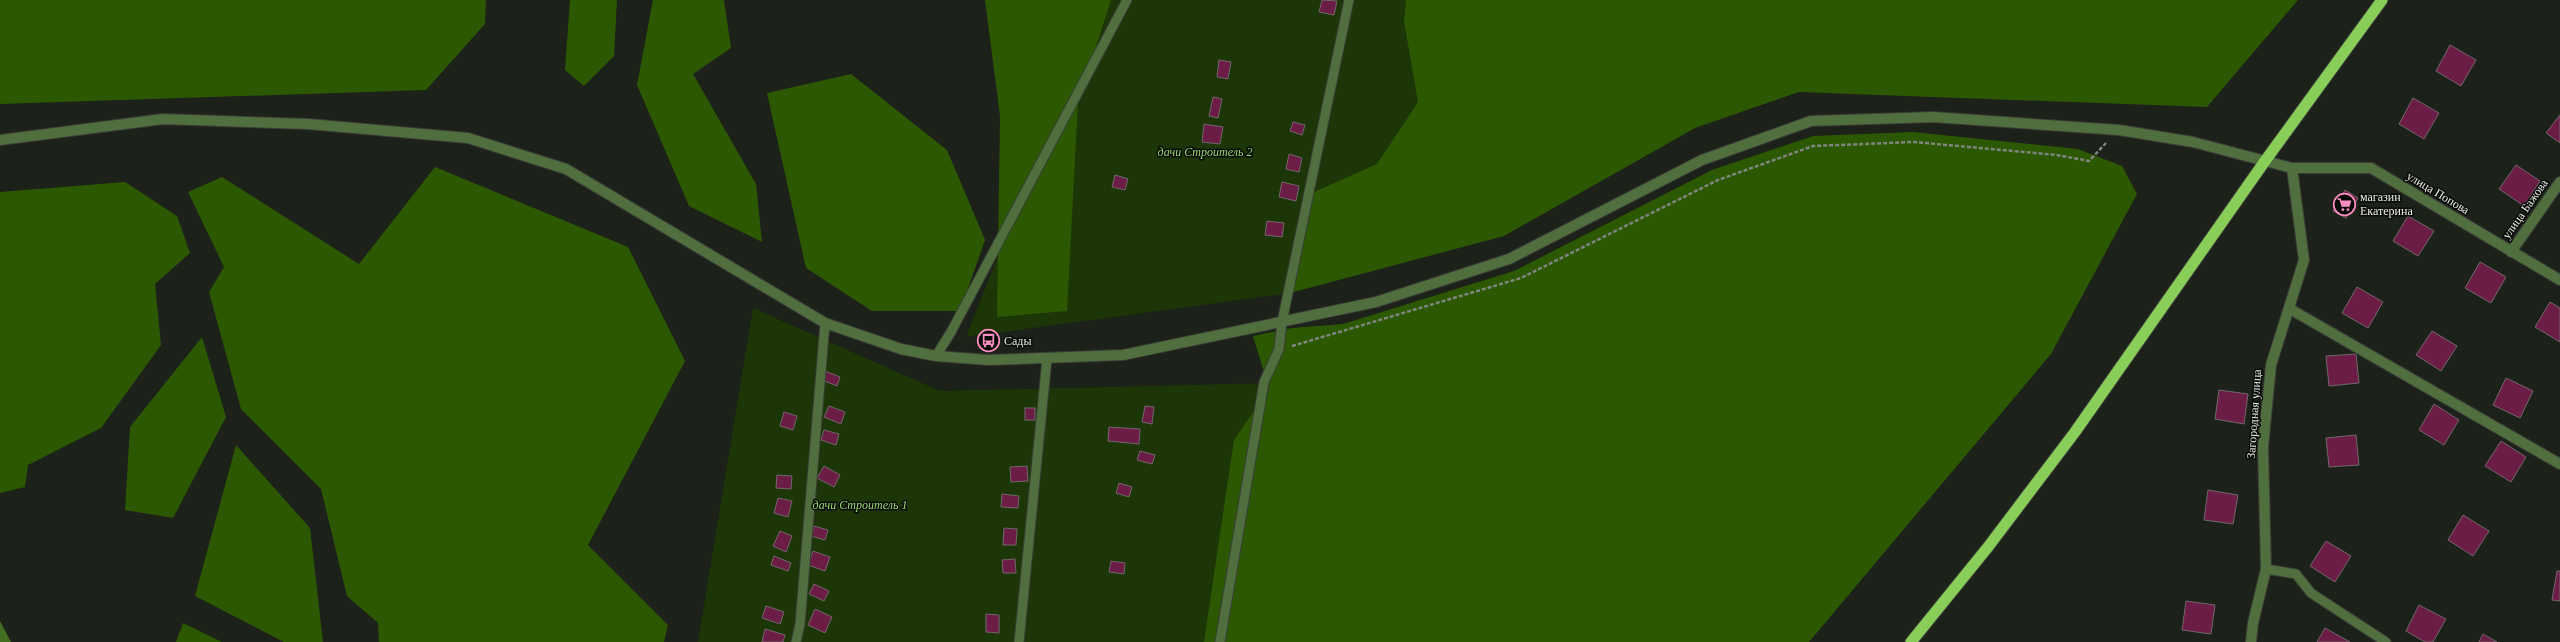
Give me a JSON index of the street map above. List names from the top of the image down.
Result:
{
  "streets": {
    "street": ["улица Попова", "улица Бажова", "Загородная улица"]
  },
  "crossings": [
    ["улица Попова", "улица Бажова"],
    ["улица Попова", "Загородная улица"]
  ],
  "parks": ["дачи Строитель 2", "дачи Строитель 1"],
  "places": {
    "supermarket": ["магазин Екатерина"],
    "bus stop": ["Сады"]
  }
}
